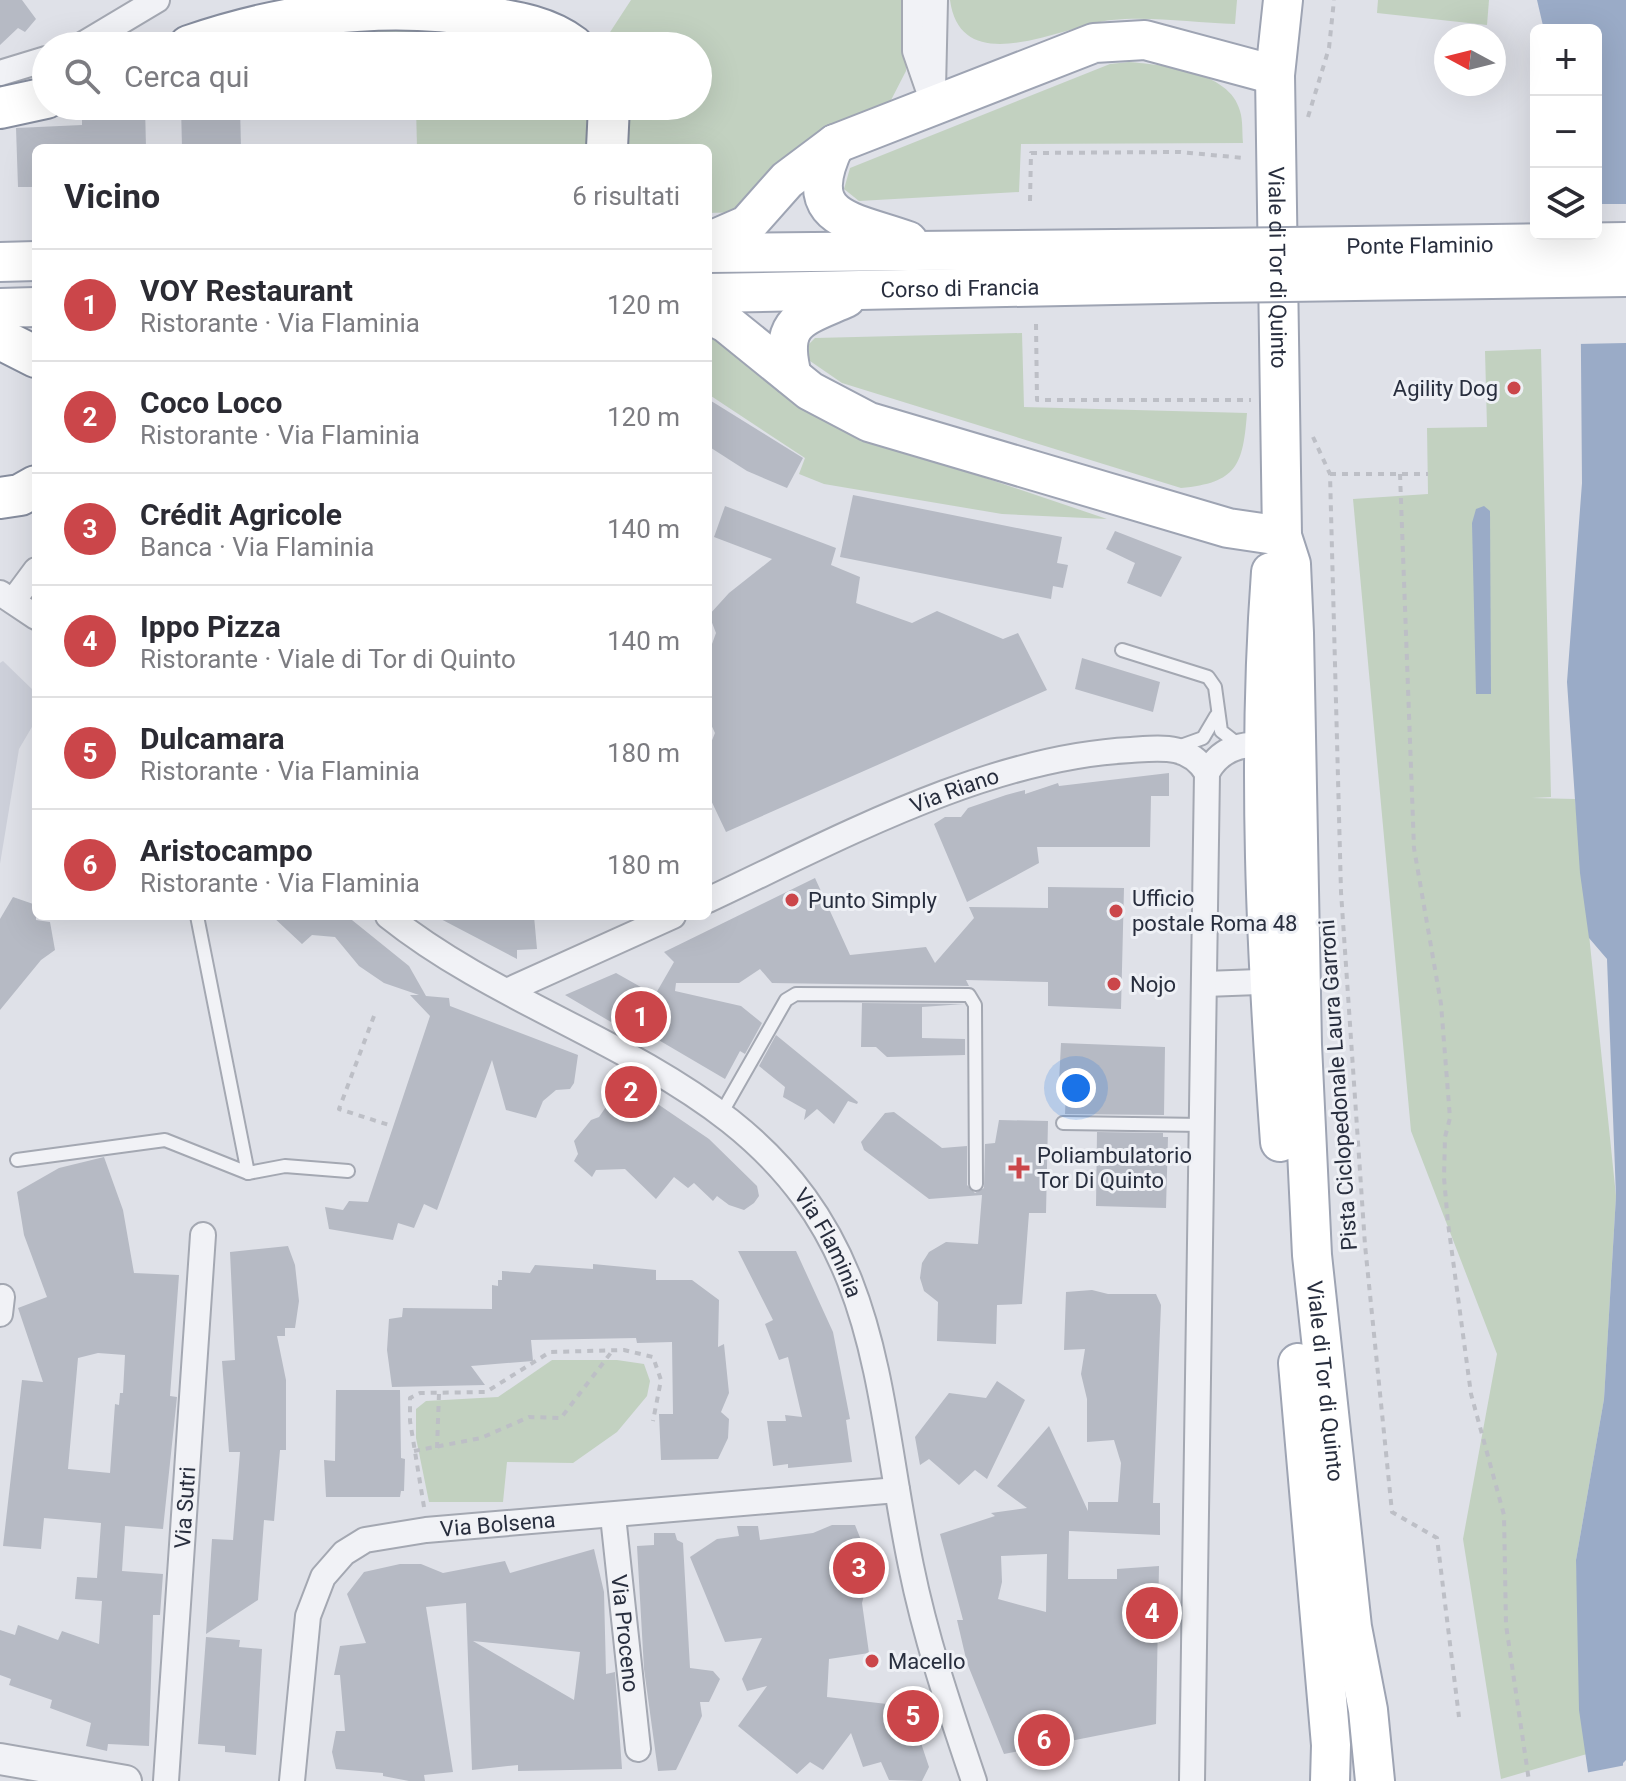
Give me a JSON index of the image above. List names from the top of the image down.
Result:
{
  "streets": {
    "main road": ["Ponte Flaminio", "Viale di Tor di Quinto", "Corso di Francia"],
    "street": [
      "Via Riano",
      "Via Flaminia",
      "Via Sutri",
      "Via Bolsena",
      "Via Proceno"
    ],
    "path": ["Pista Ciclopedonale Laura Garroni"]
  },
  "crossings": [
    ["Ponte Flaminio", "Corso di Francia"],
    ["Via Flaminia", "Via Bolsena"],
    ["Via Bolsena", "Via Proceno"]
  ],
  "places": {
    "other": [
      "Agility Dog",
      "Punto Simply",
      "Ufficio postale Roma 48",
      "Nojo",
      "Macello"
    ],
    "health": ["Poliambulatorio Tor Di Quinto"]
  },
  "north": "left",
  "page": {
    "map_buttons": ["+", "−"],
    "search": "Cerca qui",
    "heading": ["Vicino", "6 risultati"],
    "list": [
      {
        "mark": "1",
        "name": "VOY Restaurant",
        "note": "Ristorante · Via Flaminia",
        "value": "120 m"
      },
      {
        "mark": "2",
        "name": "Coco Loco",
        "note": "Ristorante · Via Flaminia",
        "value": "120 m"
      },
      {
        "mark": "3",
        "name": "Crédit Agricole",
        "note": "Banca · Via Flaminia",
        "value": "140 m"
      },
      {
        "mark": "4",
        "name": "Ippo Pizza",
        "note": "Ristorante · Viale di Tor di Quinto",
        "value": "140 m"
      },
      {
        "mark": "5",
        "name": "Dulcamara",
        "note": "Ristorante · Via Flaminia",
        "value": "180 m"
      },
      {
        "mark": "6",
        "name": "Aristocampo",
        "note": "Ristorante · Via Flaminia",
        "value": "180 m"
      }
    ],
    "pins": [
      "1",
      "2",
      "3",
      "4",
      "5",
      "6"
    ]
  }
}
